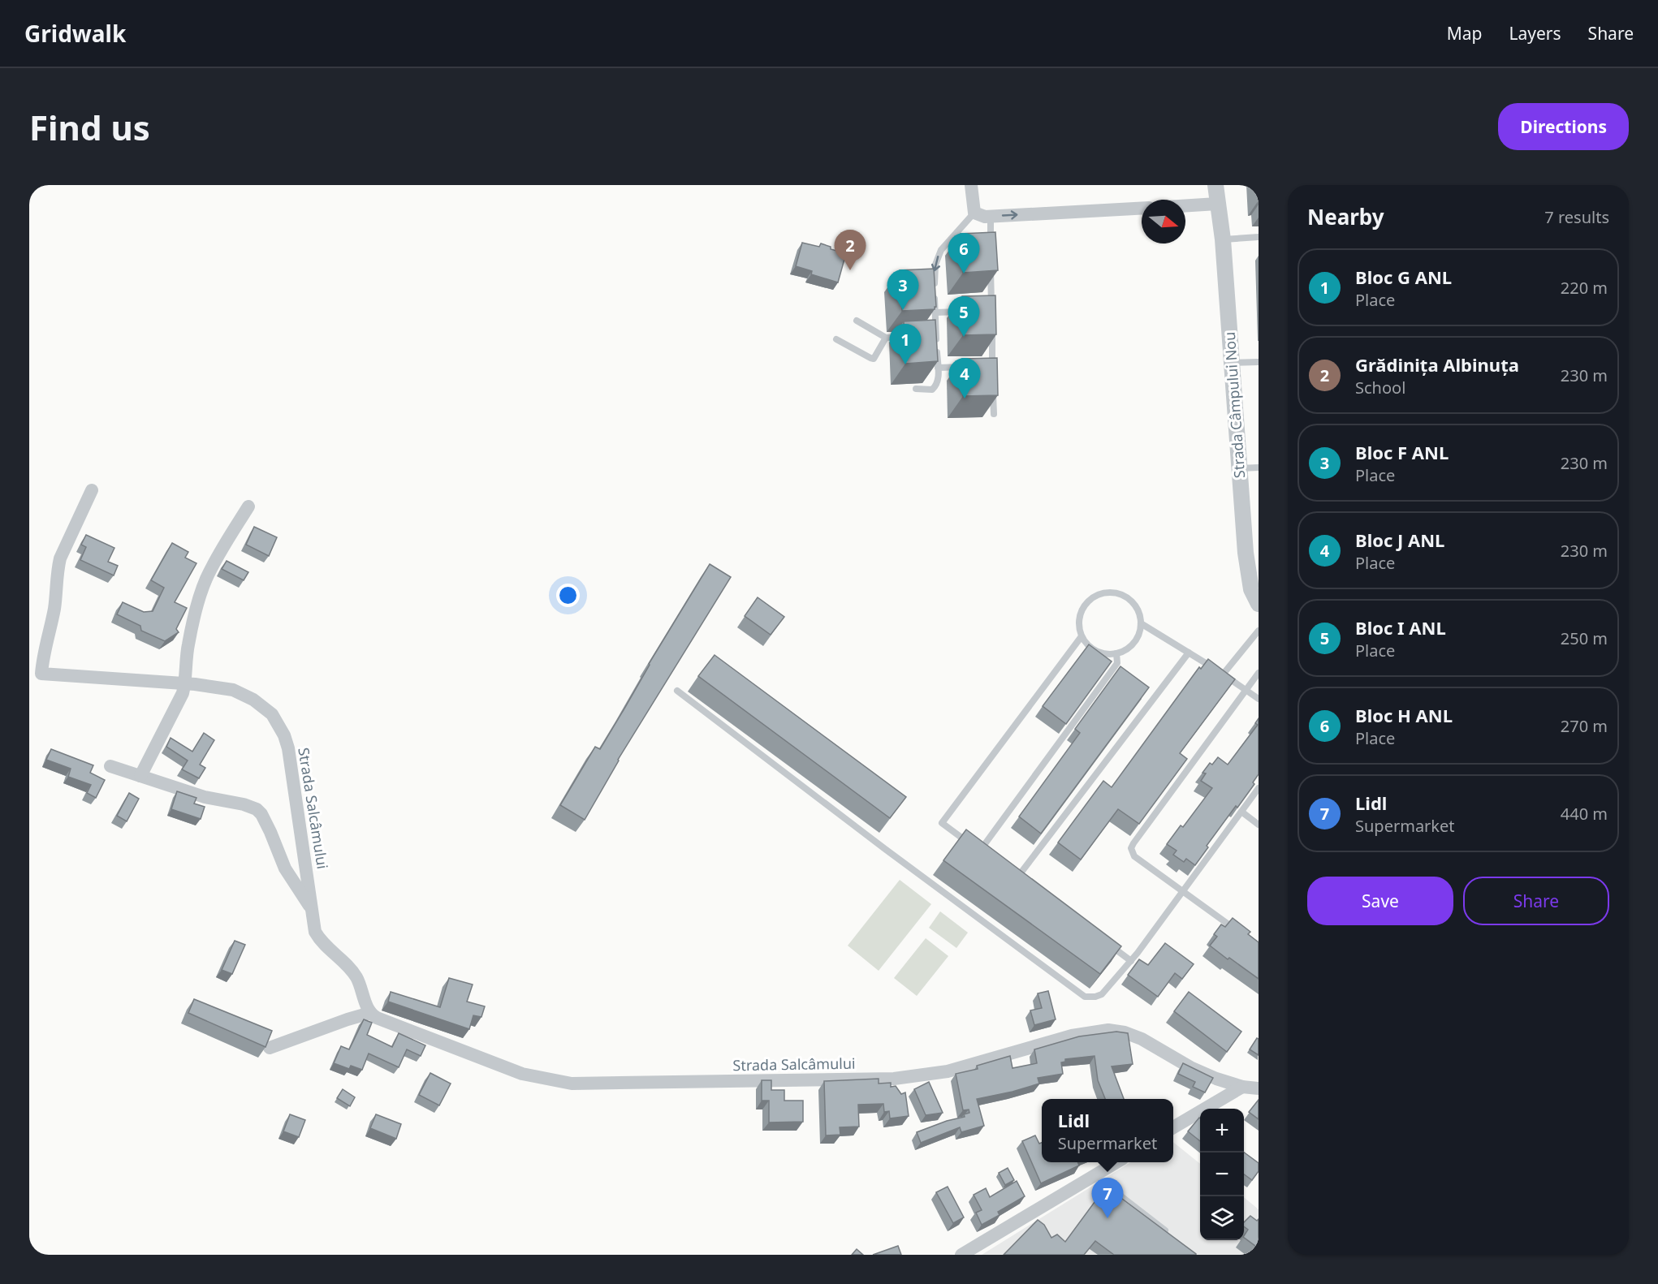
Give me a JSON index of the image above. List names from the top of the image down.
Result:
{
  "streets": {
    "street": ["Strada Câmpului Nou", "Strada Salcâmului"]
  },
  "north": "right",
  "page": {
    "header": "Gridwalk",
    "nav": ["Map", "Layers", "Share"],
    "buttons": [
      "Directions",
      ["Save", "Share"]
    ],
    "title": "Find us",
    "heading": ["Nearby", "7 results"],
    "pins": [
      "2",
      "6",
      "3",
      "5",
      "1",
      "4",
      "7"
    ],
    "list": [
      {
        "mark": "1",
        "name": "Bloc G ANL",
        "note": "Place",
        "value": "220 m"
      },
      {
        "mark": "2",
        "name": "Grădinița Albinuța",
        "note": "School",
        "value": "230 m"
      },
      {
        "mark": "3",
        "name": "Bloc F ANL",
        "note": "Place",
        "value": "230 m"
      },
      {
        "mark": "4",
        "name": "Bloc J ANL",
        "note": "Place",
        "value": "230 m"
      },
      {
        "mark": "5",
        "name": "Bloc I ANL",
        "note": "Place",
        "value": "250 m"
      },
      {
        "mark": "6",
        "name": "Bloc H ANL",
        "note": "Place",
        "value": "270 m"
      },
      {
        "mark": "7",
        "name": "Lidl",
        "note": "Supermarket",
        "value": "440 m"
      }
    ],
    "popup": ["Lidl", "Supermarket"],
    "map_buttons": ["+", "−"]
  }
}
